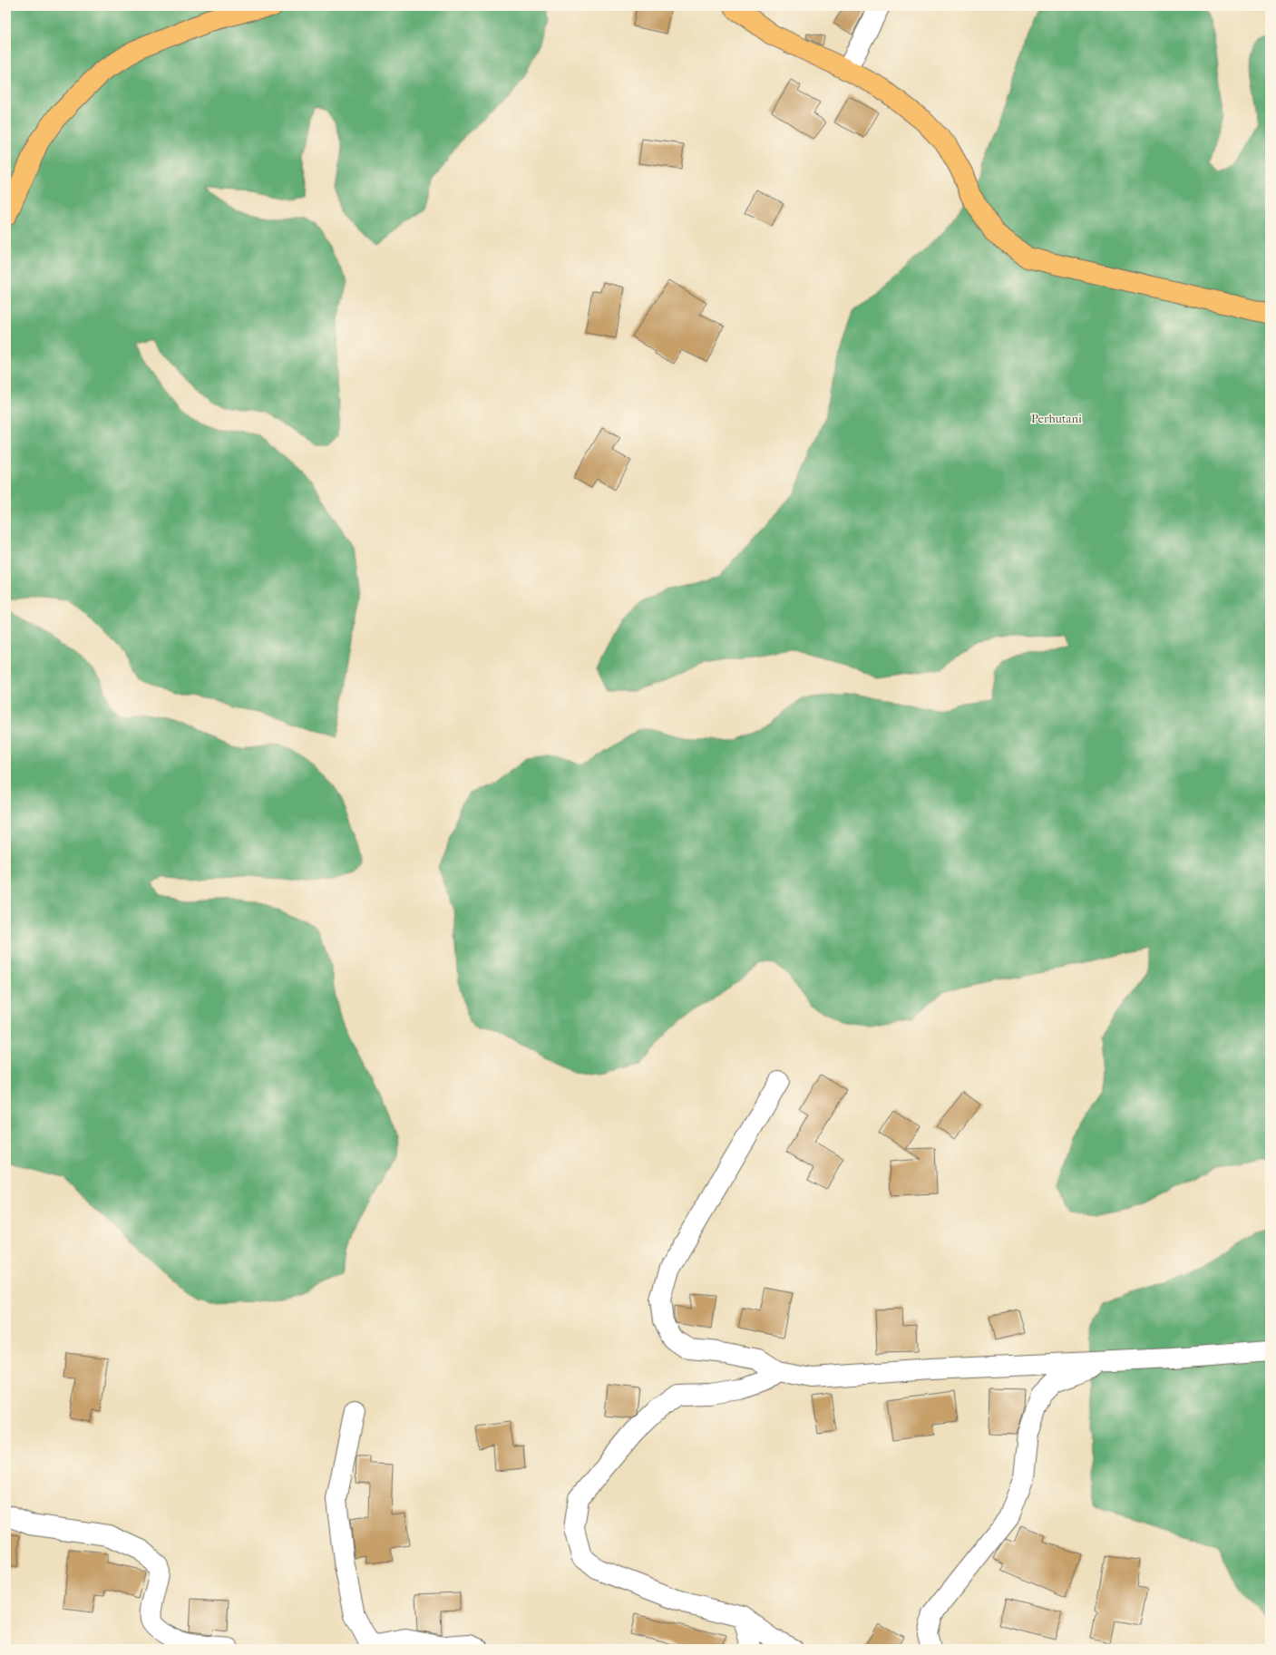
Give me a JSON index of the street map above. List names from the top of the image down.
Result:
{
  "parks": ["Perhutani"]
}
